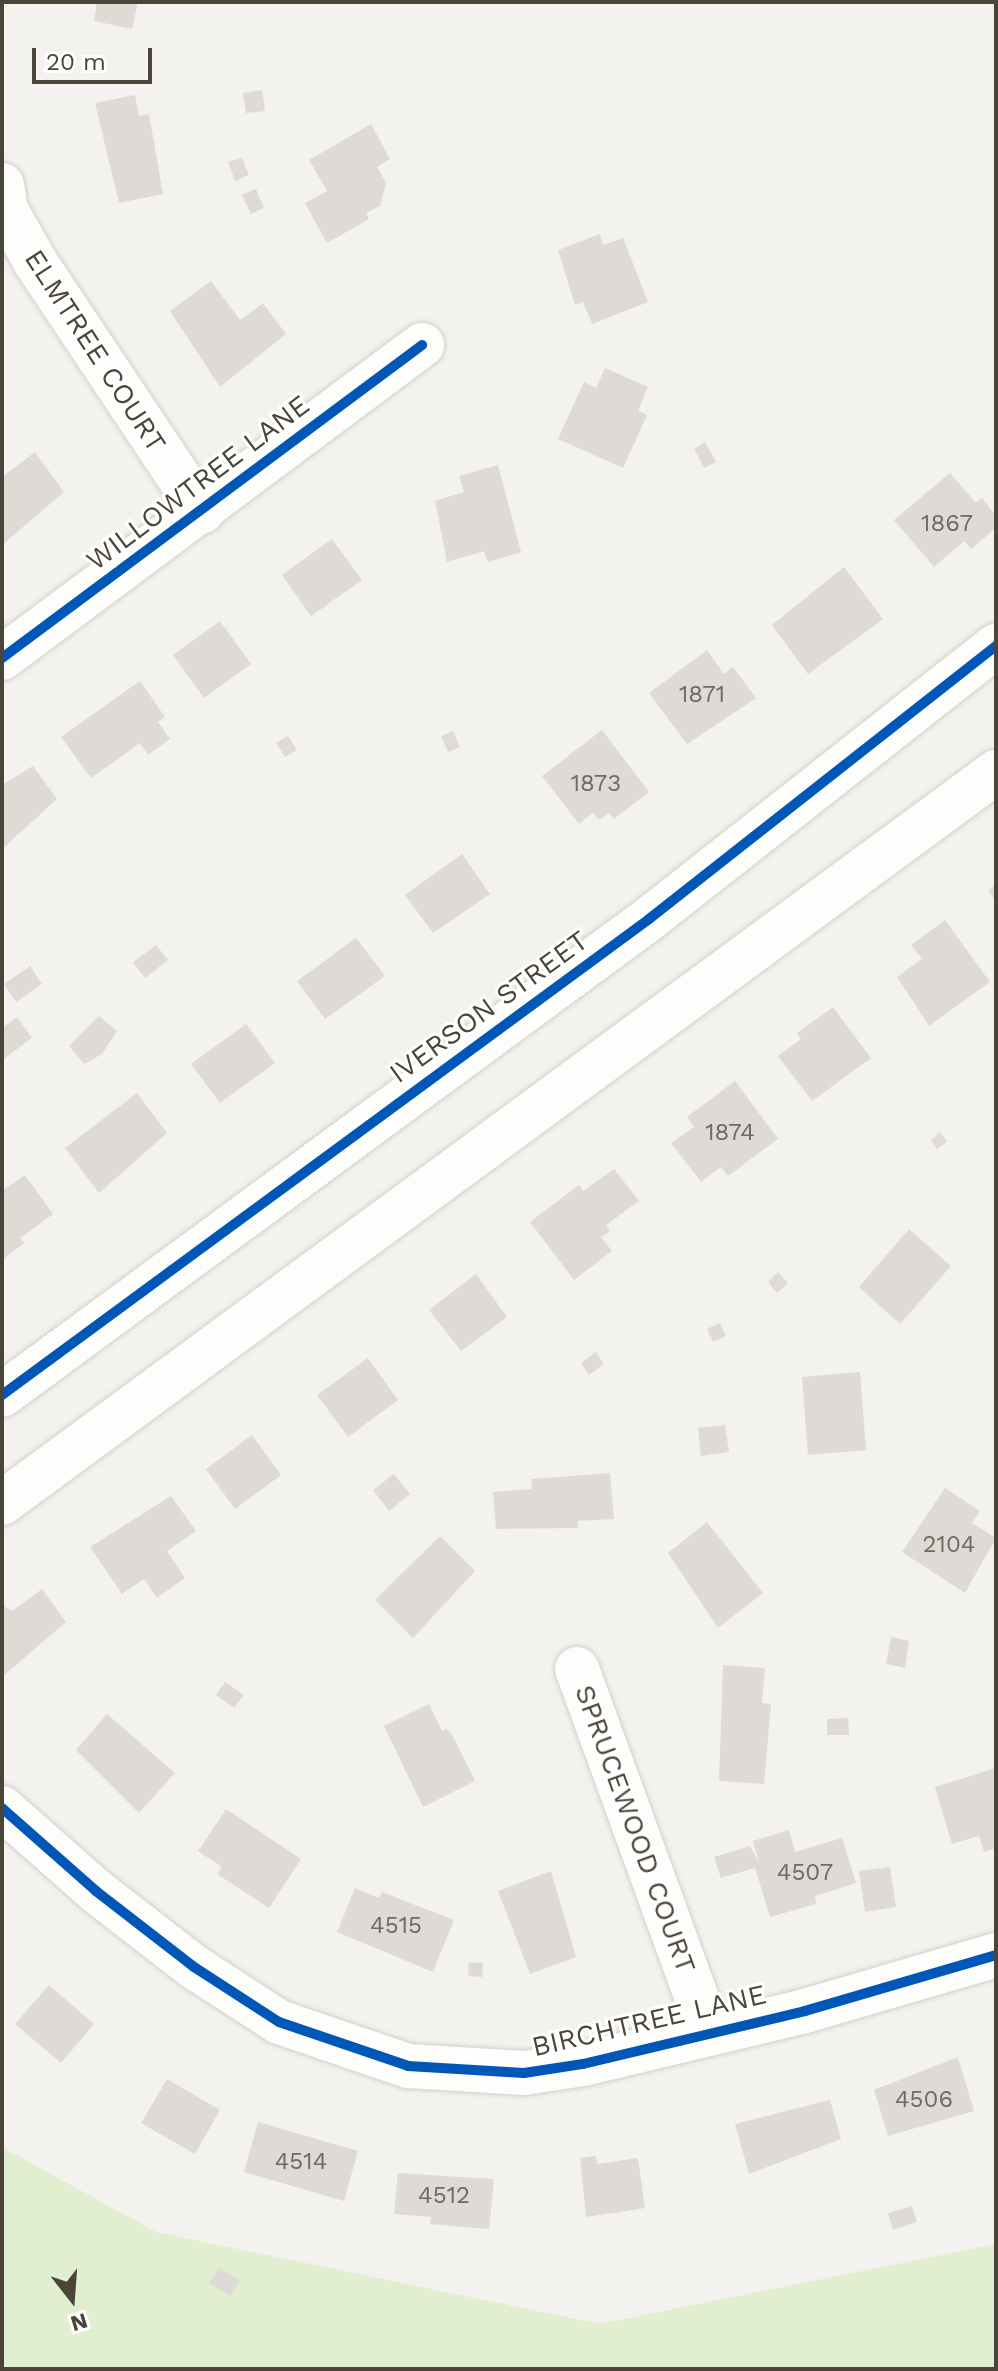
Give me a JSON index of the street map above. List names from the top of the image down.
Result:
{
  "streets": {
    "street": [
      "ELMTREE COURT",
      "WILLOWTREE LANE",
      "IVERSON STREET",
      "SPRUCEWOOD COURT",
      "BIRCHTREE LANE"
    ]
  },
  "crossings": [
    ["ELMTREE COURT", "WILLOWTREE LANE"],
    ["SPRUCEWOOD COURT", "BIRCHTREE LANE"]
  ],
  "house_numbers": [
    "1867",
    "1871",
    "1873",
    "1874",
    "2104",
    "4507",
    "4515",
    "4506",
    "4514",
    "4512"
  ],
  "scale_bar": "20 m",
  "north": "bottom"
}
